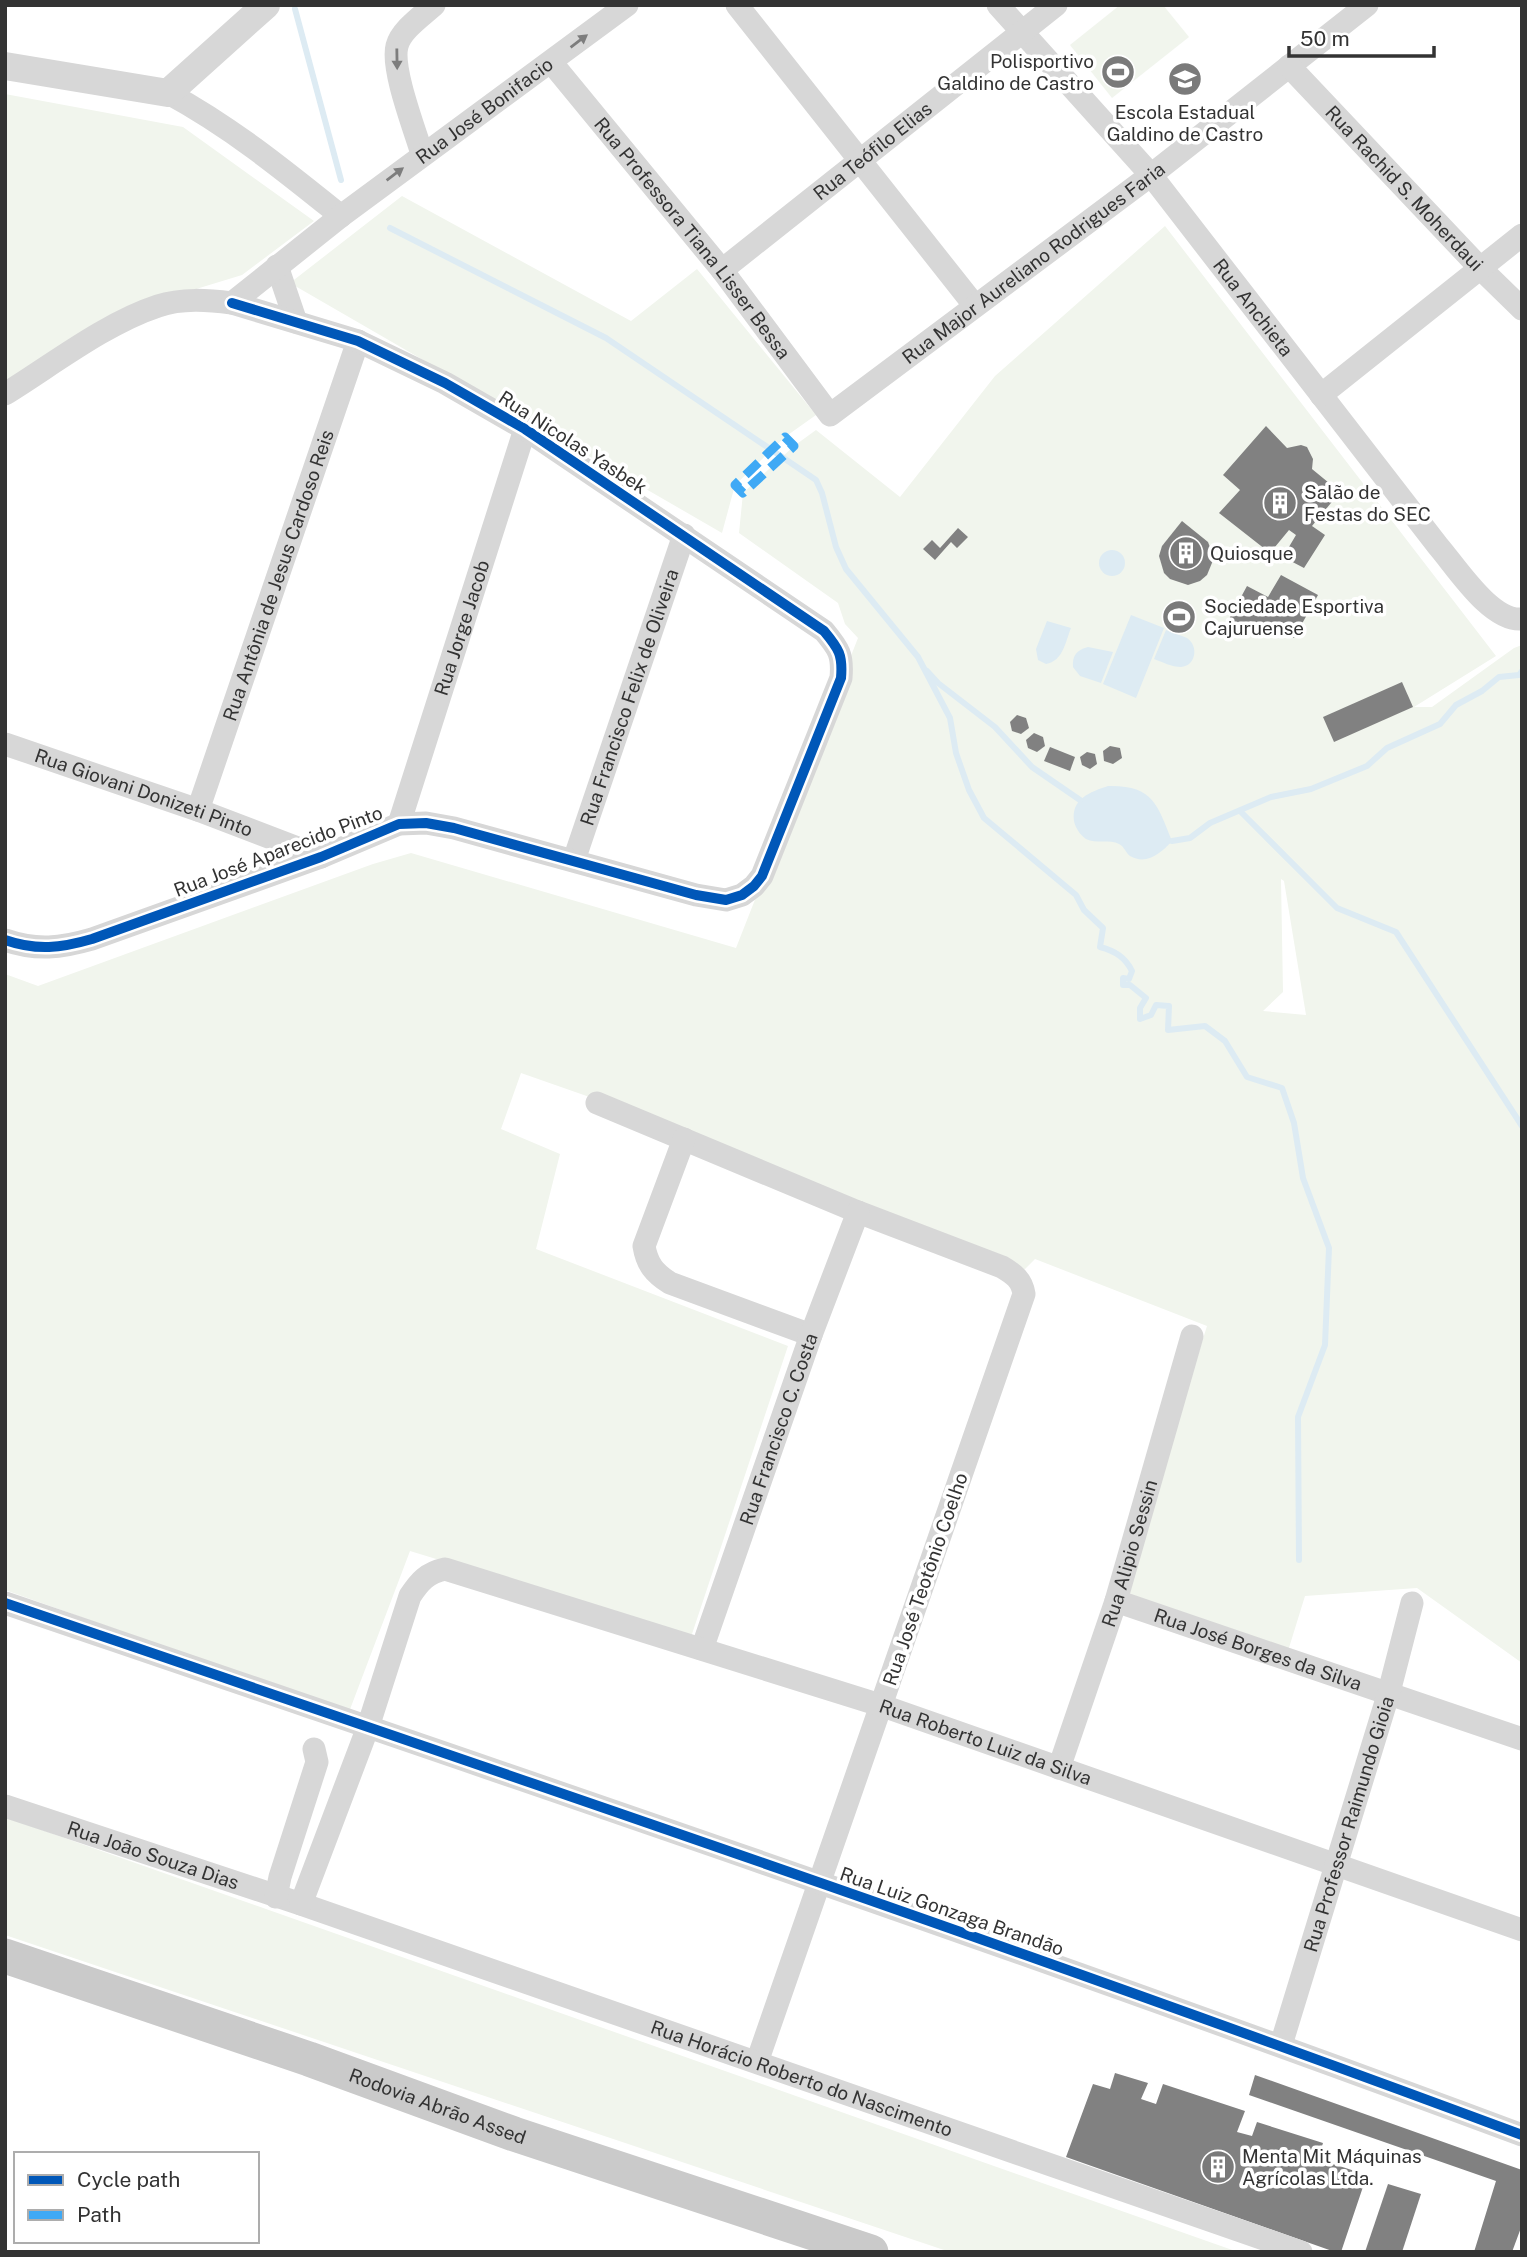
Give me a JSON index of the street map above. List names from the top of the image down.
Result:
{
  "streets": {
    "main road": ["Rodovia Abrão Assed"],
    "street": [
      "Rua José Bonifacio",
      "Rua Teófilo Elias",
      "Rua Rachid S. Moherdaui",
      "Rua Professora Tiana Lisser Bessa",
      "Rua Major Aureliano Rodrigues Faria",
      "Rua Anchieta",
      "Rua Nicolas Yasbek",
      "Rua Antônia de Jesus Cardoso Reis",
      "Rua Jorge Jacob",
      "Rua Francisco Felix de Oliveira",
      "Rua Giovani Donizeti Pinto",
      "Rua José Aparecido Pinto",
      "Rua Francisco C. Costa",
      "Rua Alipio Sessin",
      "Rua José Teotônio Coelho",
      "Rua José Borges da Silva",
      "Rua Roberto Luiz da Silva",
      "Rua Professor Raimundo Gioia",
      "Rua João Souza Dias",
      "Rua Luiz Gonzaga Brandão",
      "Rua Horácio Roberto do Nascimento"
    ]
  },
  "crossings": [
    ["Rua José Bonifacio", "Rua Professora Tiana Lisser Bessa"],
    ["Rua José Bonifacio", "Rua Nicolas Yasbek"],
    ["Rua Teófilo Elias", "Rua Professora Tiana Lisser Bessa"],
    ["Rua Teófilo Elias", "Rua Anchieta"],
    ["Rua Rachid S. Moherdaui", "Rua Major Aureliano Rodrigues Faria"],
    ["Rua Professora Tiana Lisser Bessa", "Rua Major Aureliano Rodrigues Faria"],
    ["Rua Major Aureliano Rodrigues Faria", "Rua Anchieta"],
    ["Rua Nicolas Yasbek", "Rua Antônia de Jesus Cardoso Reis"],
    ["Rua Nicolas Yasbek", "Rua Jorge Jacob"],
    ["Rua Nicolas Yasbek", "Rua Francisco Felix de Oliveira"],
    ["Rua Nicolas Yasbek", "Rua José Aparecido Pinto"],
    ["Rua Antônia de Jesus Cardoso Reis", "Rua Giovani Donizeti Pinto"],
    ["Rua Jorge Jacob", "Rua José Aparecido Pinto"],
    ["Rua Francisco Felix de Oliveira", "Rua José Aparecido Pinto"],
    ["Rua Giovani Donizeti Pinto", "Rua José Aparecido Pinto"],
    ["Rua Francisco C. Costa", "Rua José Teotônio Coelho"],
    ["Rua Francisco C. Costa", "Rua Roberto Luiz da Silva"],
    ["Rua Alipio Sessin", "Rua José Borges da Silva"],
    ["Rua Alipio Sessin", "Rua Roberto Luiz da Silva"],
    ["Rua José Teotônio Coelho", "Rua Roberto Luiz da Silva"],
    ["Rua José Teotônio Coelho", "Rua Luiz Gonzaga Brandão"],
    ["Rua José Teotônio Coelho", "Rua Horácio Roberto do Nascimento"],
    ["Rua José Borges da Silva", "Rua Professor Raimundo Gioia"],
    ["Rua Roberto Luiz da Silva", "Rua Professor Raimundo Gioia"],
    ["Rua Roberto Luiz da Silva", "Rua Luiz Gonzaga Brandão"],
    ["Rua Professor Raimundo Gioia", "Rua Luiz Gonzaga Brandão"],
    ["Rua João Souza Dias", "Rua Horácio Roberto do Nascimento"]
  ],
  "one_way": ["Rua José Bonifacio"],
  "places": {
    "sports": ["Polisportivo Galdino de Castro", "Sociedade Esportiva Cajuruense"],
    "school or university": ["Escola Estadual Galdino de Castro"],
    "building": ["Salão de Festas do SEC", "Quiosque", "Menta Mit Máquinas Agrícolas Ltda."]
  },
  "legend": ["Cycle path", "Path"],
  "scale_bar": "50 m"
}
